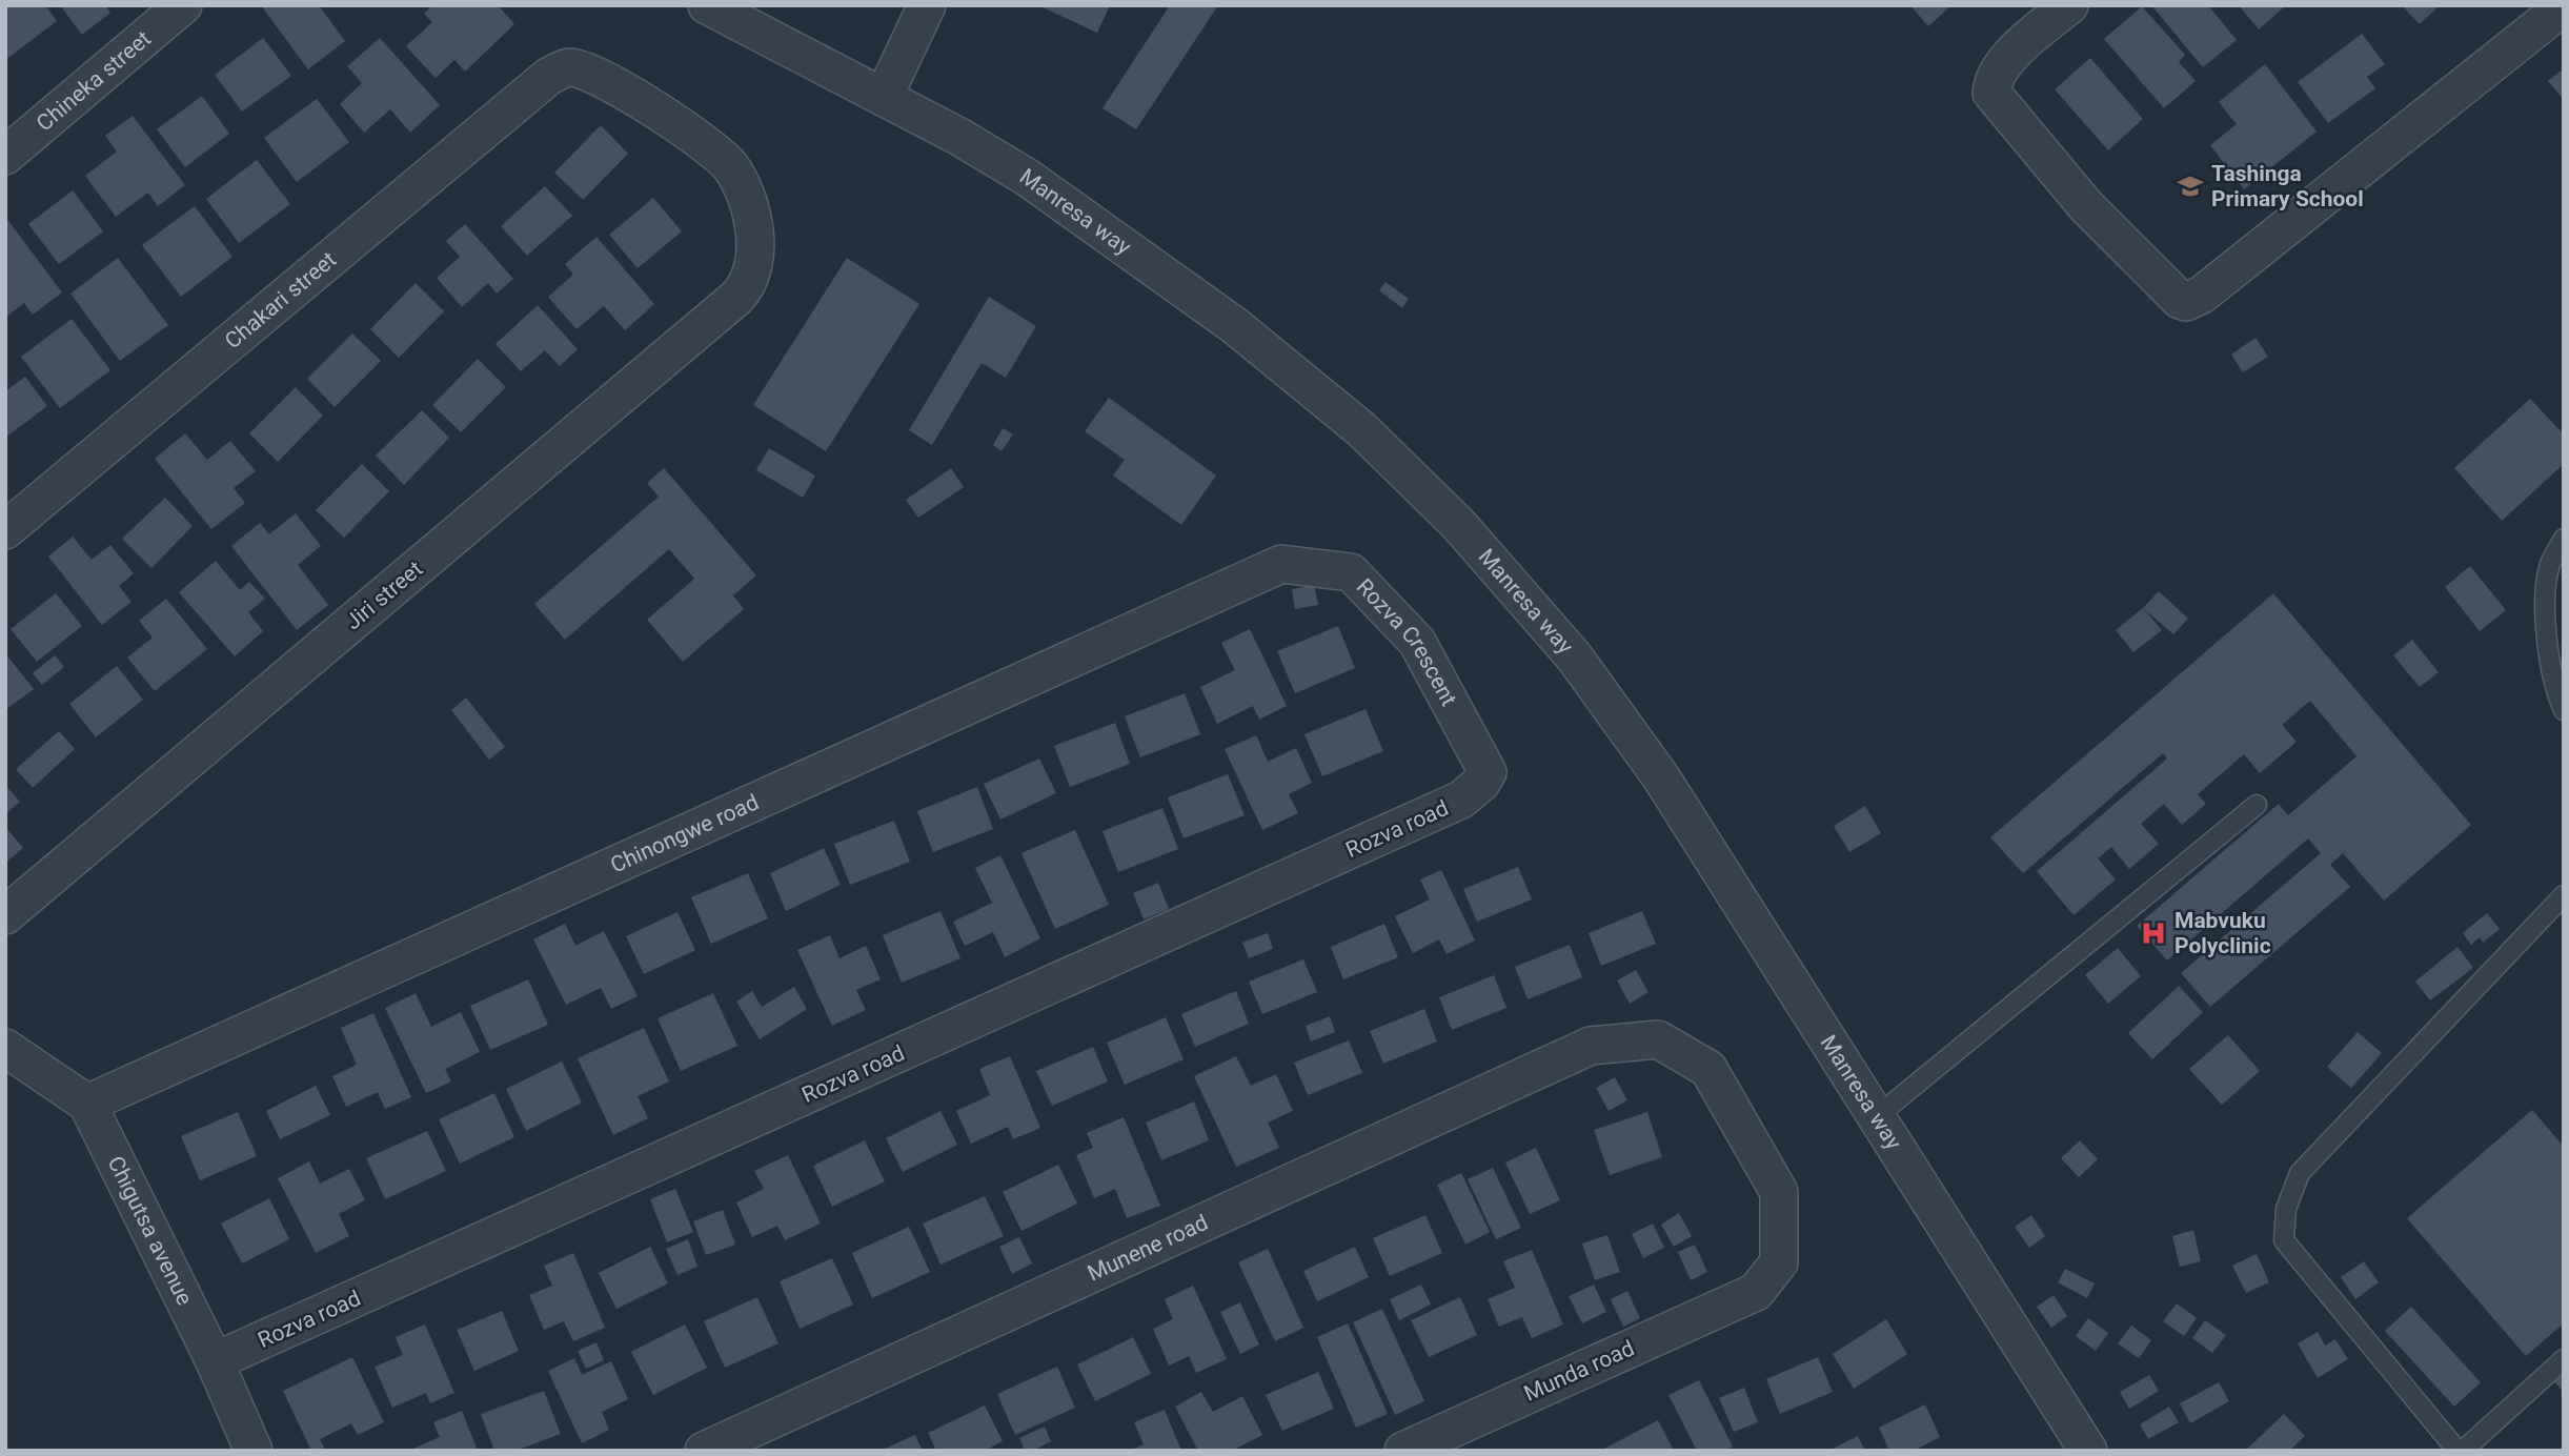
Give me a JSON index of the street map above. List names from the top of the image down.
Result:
{
  "streets": {
    "street": [
      "Chineka street",
      "Manresa way",
      "Chakari street",
      "Jiri street",
      "Rozva Crescent",
      "Rozva road",
      "Chinongwe road",
      "Chigutsa avenue",
      "Munene road",
      "Munda road"
    ]
  },
  "crossings": [
    ["Chakari street", "Jiri street"],
    ["Rozva Crescent", "Rozva road"],
    ["Rozva Crescent", "Chinongwe road"],
    ["Rozva road", "Chigutsa avenue"],
    ["Chinongwe road", "Chigutsa avenue"],
    ["Munene road", "Munda road"]
  ],
  "places": {
    "school or university": ["Tashinga Primary School"],
    "hospital": ["Mabvuku Polyclinic"]
  }
}
